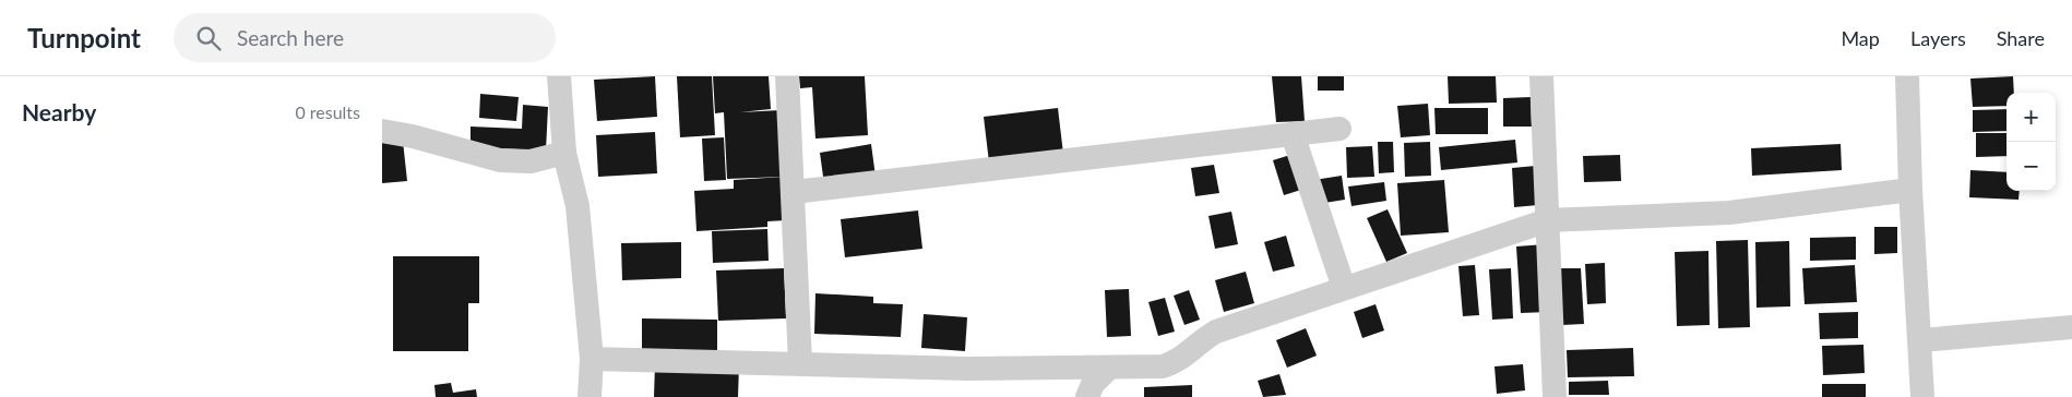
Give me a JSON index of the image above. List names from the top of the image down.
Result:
{
  "page": {
    "header": "Turnpoint",
    "search": "Search here",
    "nav": ["Map", "Layers", "Share"],
    "heading": ["Nearby", "0 results"],
    "map_buttons": ["+", "−"]
  }
}
